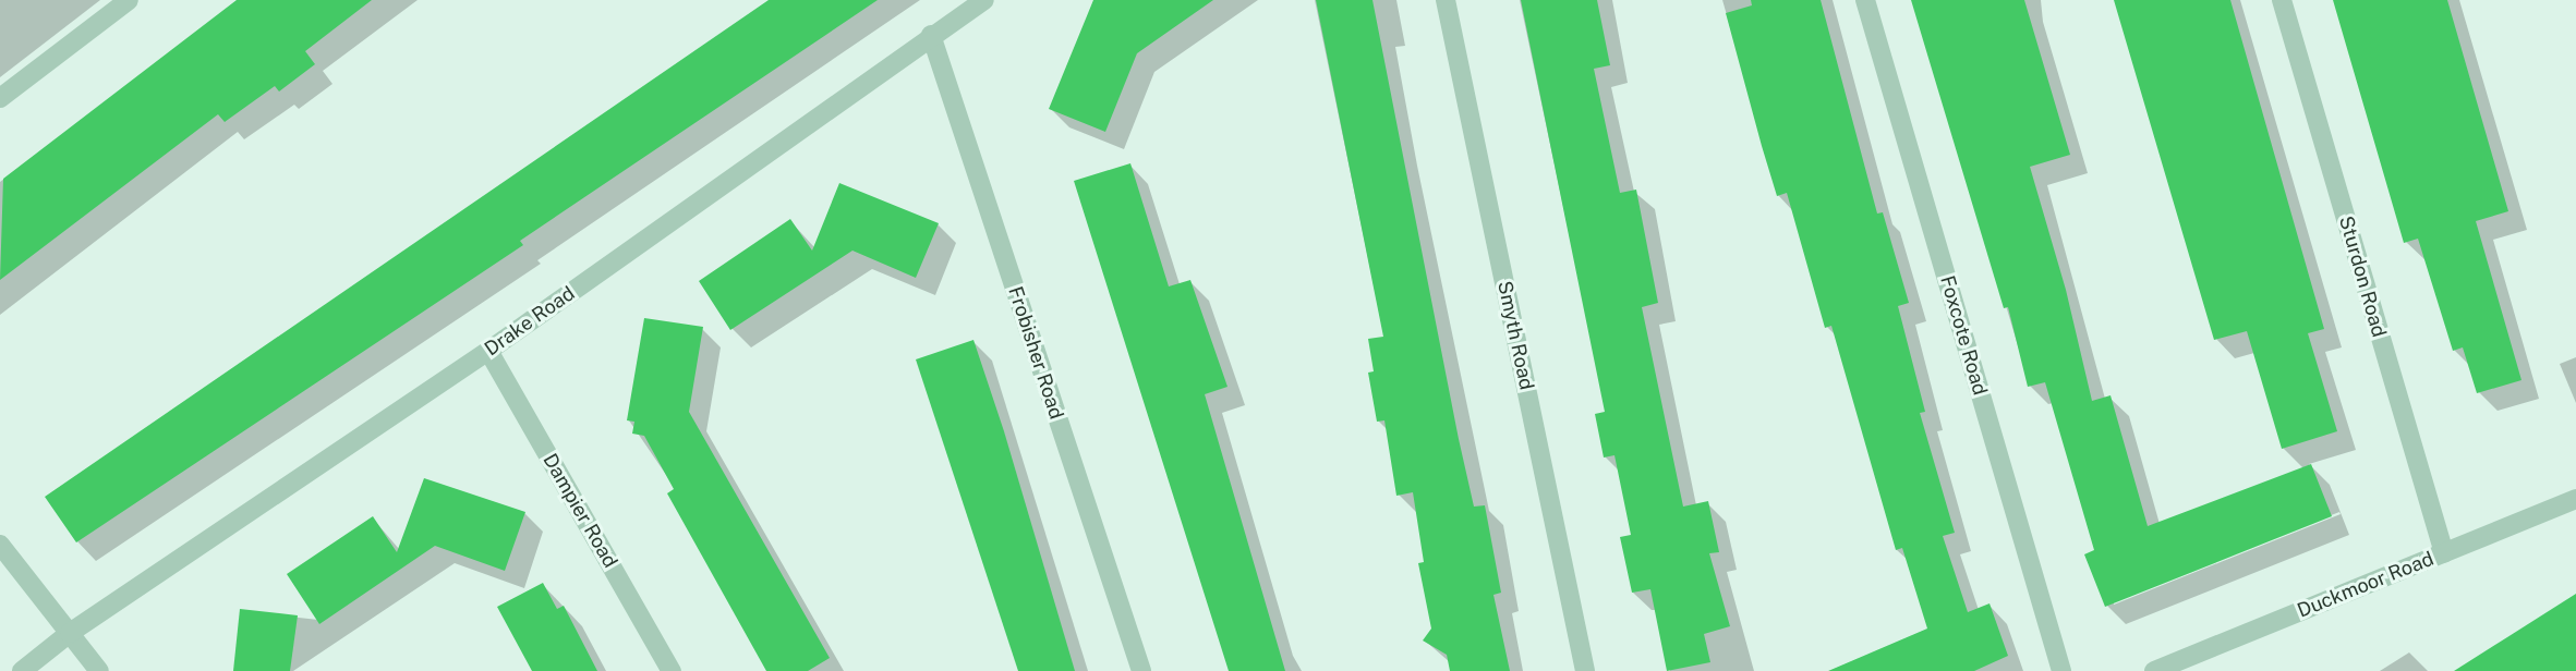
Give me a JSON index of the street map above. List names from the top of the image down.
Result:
{
  "streets": {
    "street": [
      "Sturdon Road",
      "Drake Road",
      "Smyth Road",
      "Foxcote Road",
      "Frobisher Road",
      "Dampier Road",
      "Duckmoor Road"
    ]
  },
  "crossings": [
    ["Sturdon Road", "Duckmoor Road"],
    ["Drake Road", "Frobisher Road"],
    ["Drake Road", "Dampier Road"]
  ]
}
